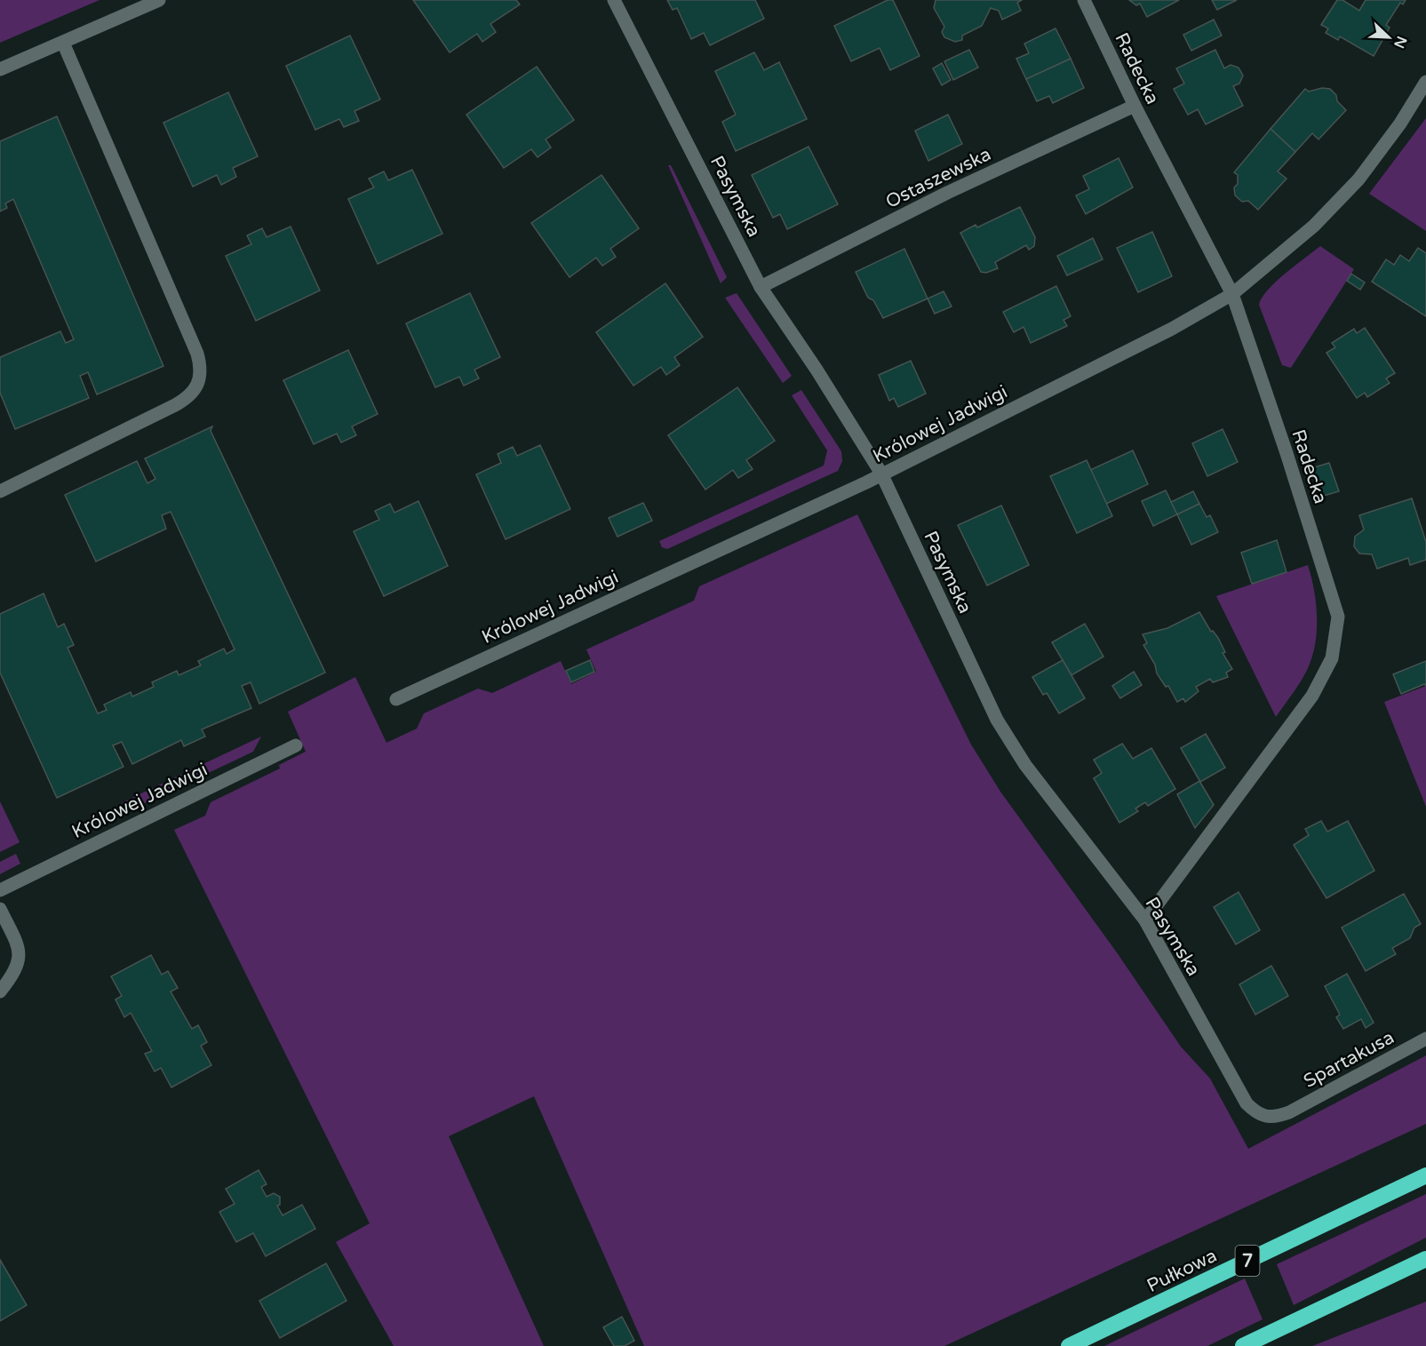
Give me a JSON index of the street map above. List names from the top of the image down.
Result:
{
  "streets": {
    "highway": ["7", "Pułkowa"],
    "street": [
      "Radecka",
      "Ostaszewska",
      "Pasymska",
      "Królowej Jadwigi",
      "Spartakusa"
    ]
  },
  "crossings": [
    ["Radecka", "Ostaszewska"],
    ["Radecka", "Pasymska"],
    ["Radecka", "Królowej Jadwigi"],
    ["Ostaszewska", "Pasymska"],
    ["Pasymska", "Królowej Jadwigi"],
    ["Pasymska", "Spartakusa"]
  ],
  "north": "bottom right"
}
